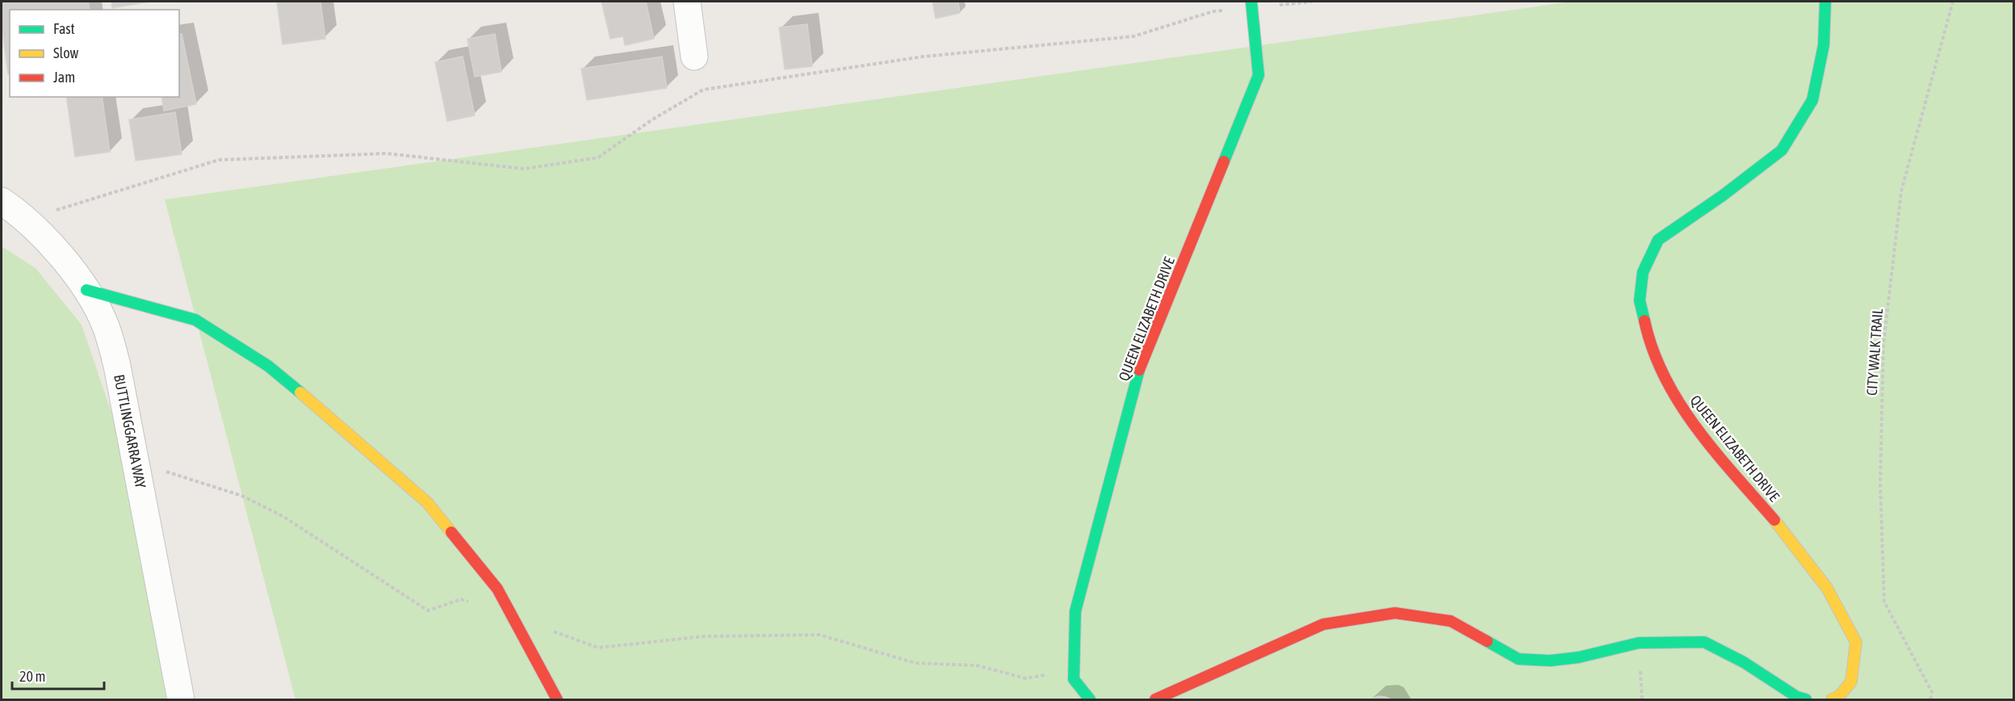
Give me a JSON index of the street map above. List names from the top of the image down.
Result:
{
  "streets": {
    "street": ["QUEEN ELIZABETH DRIVE", "BUTTLINGGARRA WAY"],
    "path": ["CITY WALK TRAIL"]
  },
  "legend": ["Fast", "Slow", "Jam"],
  "scale_bar": "20 m"
}
